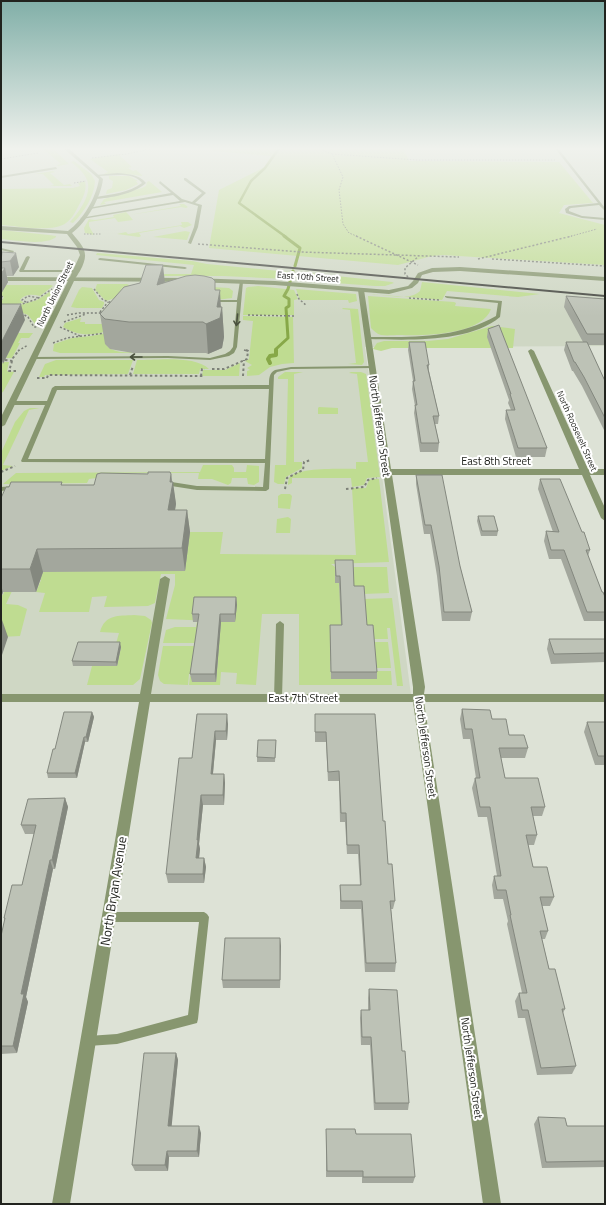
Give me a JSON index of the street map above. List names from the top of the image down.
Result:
{
  "streets": {
    "street": [
      "East 10th Street",
      "North Union Street",
      "North Jefferson Street",
      "North Roosevelt Street",
      "East 8th Street",
      "East 7th Street",
      "North Bryan Avenue"
    ]
  },
  "crossings": [
    ["East 10th Street", "North Union Street"],
    ["East 10th Street", "North Jefferson Street"],
    ["North Jefferson Street", "East 8th Street"],
    ["North Jefferson Street", "East 7th Street"],
    ["North Roosevelt Street", "East 8th Street"],
    ["East 7th Street", "North Bryan Avenue"]
  ]
}
